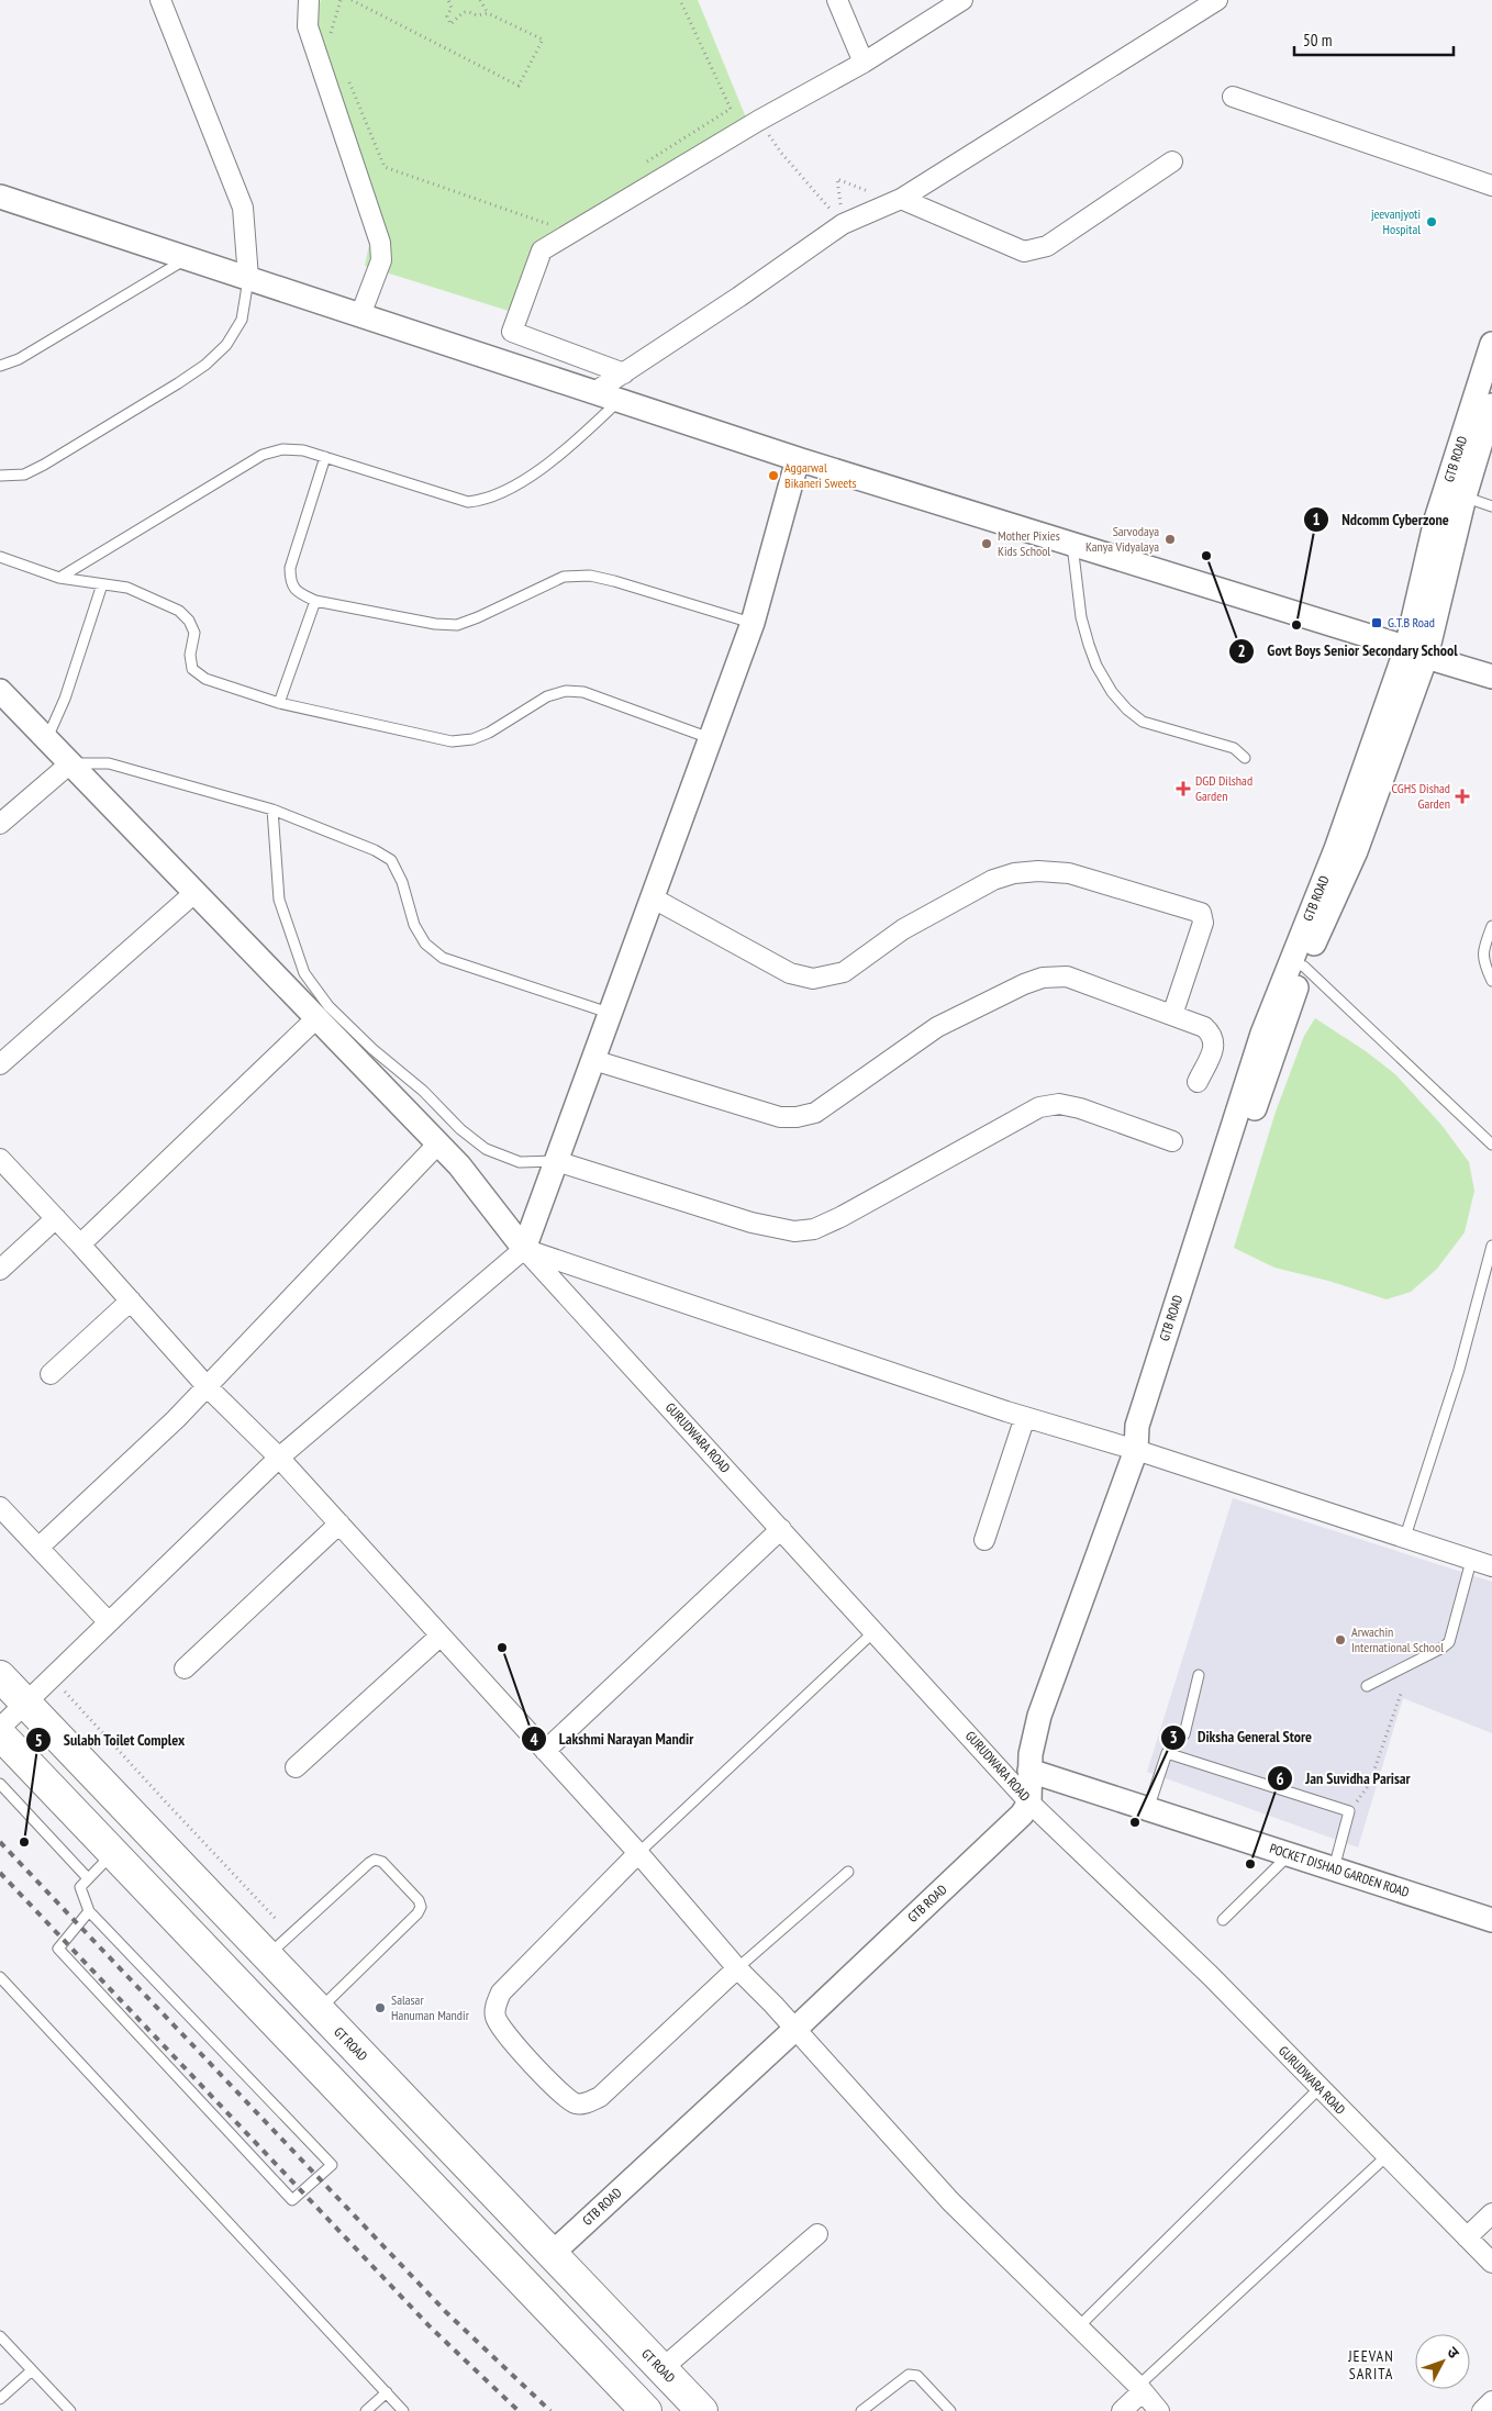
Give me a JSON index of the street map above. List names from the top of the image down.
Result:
{
  "streets": {
    "highway": ["GT ROAD"],
    "street": ["GTB ROAD", "GURUDWARA ROAD", "POCKET DISHAD GARDEN ROAD"]
  },
  "crossings": [
    ["GTB ROAD", "GURUDWARA ROAD"],
    ["GTB ROAD", "POCKET DISHAD GARDEN ROAD"],
    ["GTB ROAD", "GT ROAD"]
  ],
  "districts": ["JEEVAN SARITA"],
  "places": {
    "other": [
      "jeevanjyoti Hospital",
      "Aggarwal Bikaneri Sweets",
      "Sarvodaya Kanya Vidyalaya",
      "Mother Pixies Kids School",
      "Govt Boys Senior Secondary School",
      "Ndcomm Cyberzone",
      "Arwachin International School",
      "Lakshmi Narayan Mandir",
      "Diksha General Store",
      "Sulabh Toilet Complex",
      "Jan Suvidha Parisar",
      "Salasar Hanuman Mandir"
    ],
    "transit": ["G.T.B Road"],
    "health": ["DGD Dilshad Garden", "CGHS Dishad Garden"]
  },
  "scale_bar": "50 m",
  "north": "top right"
}
